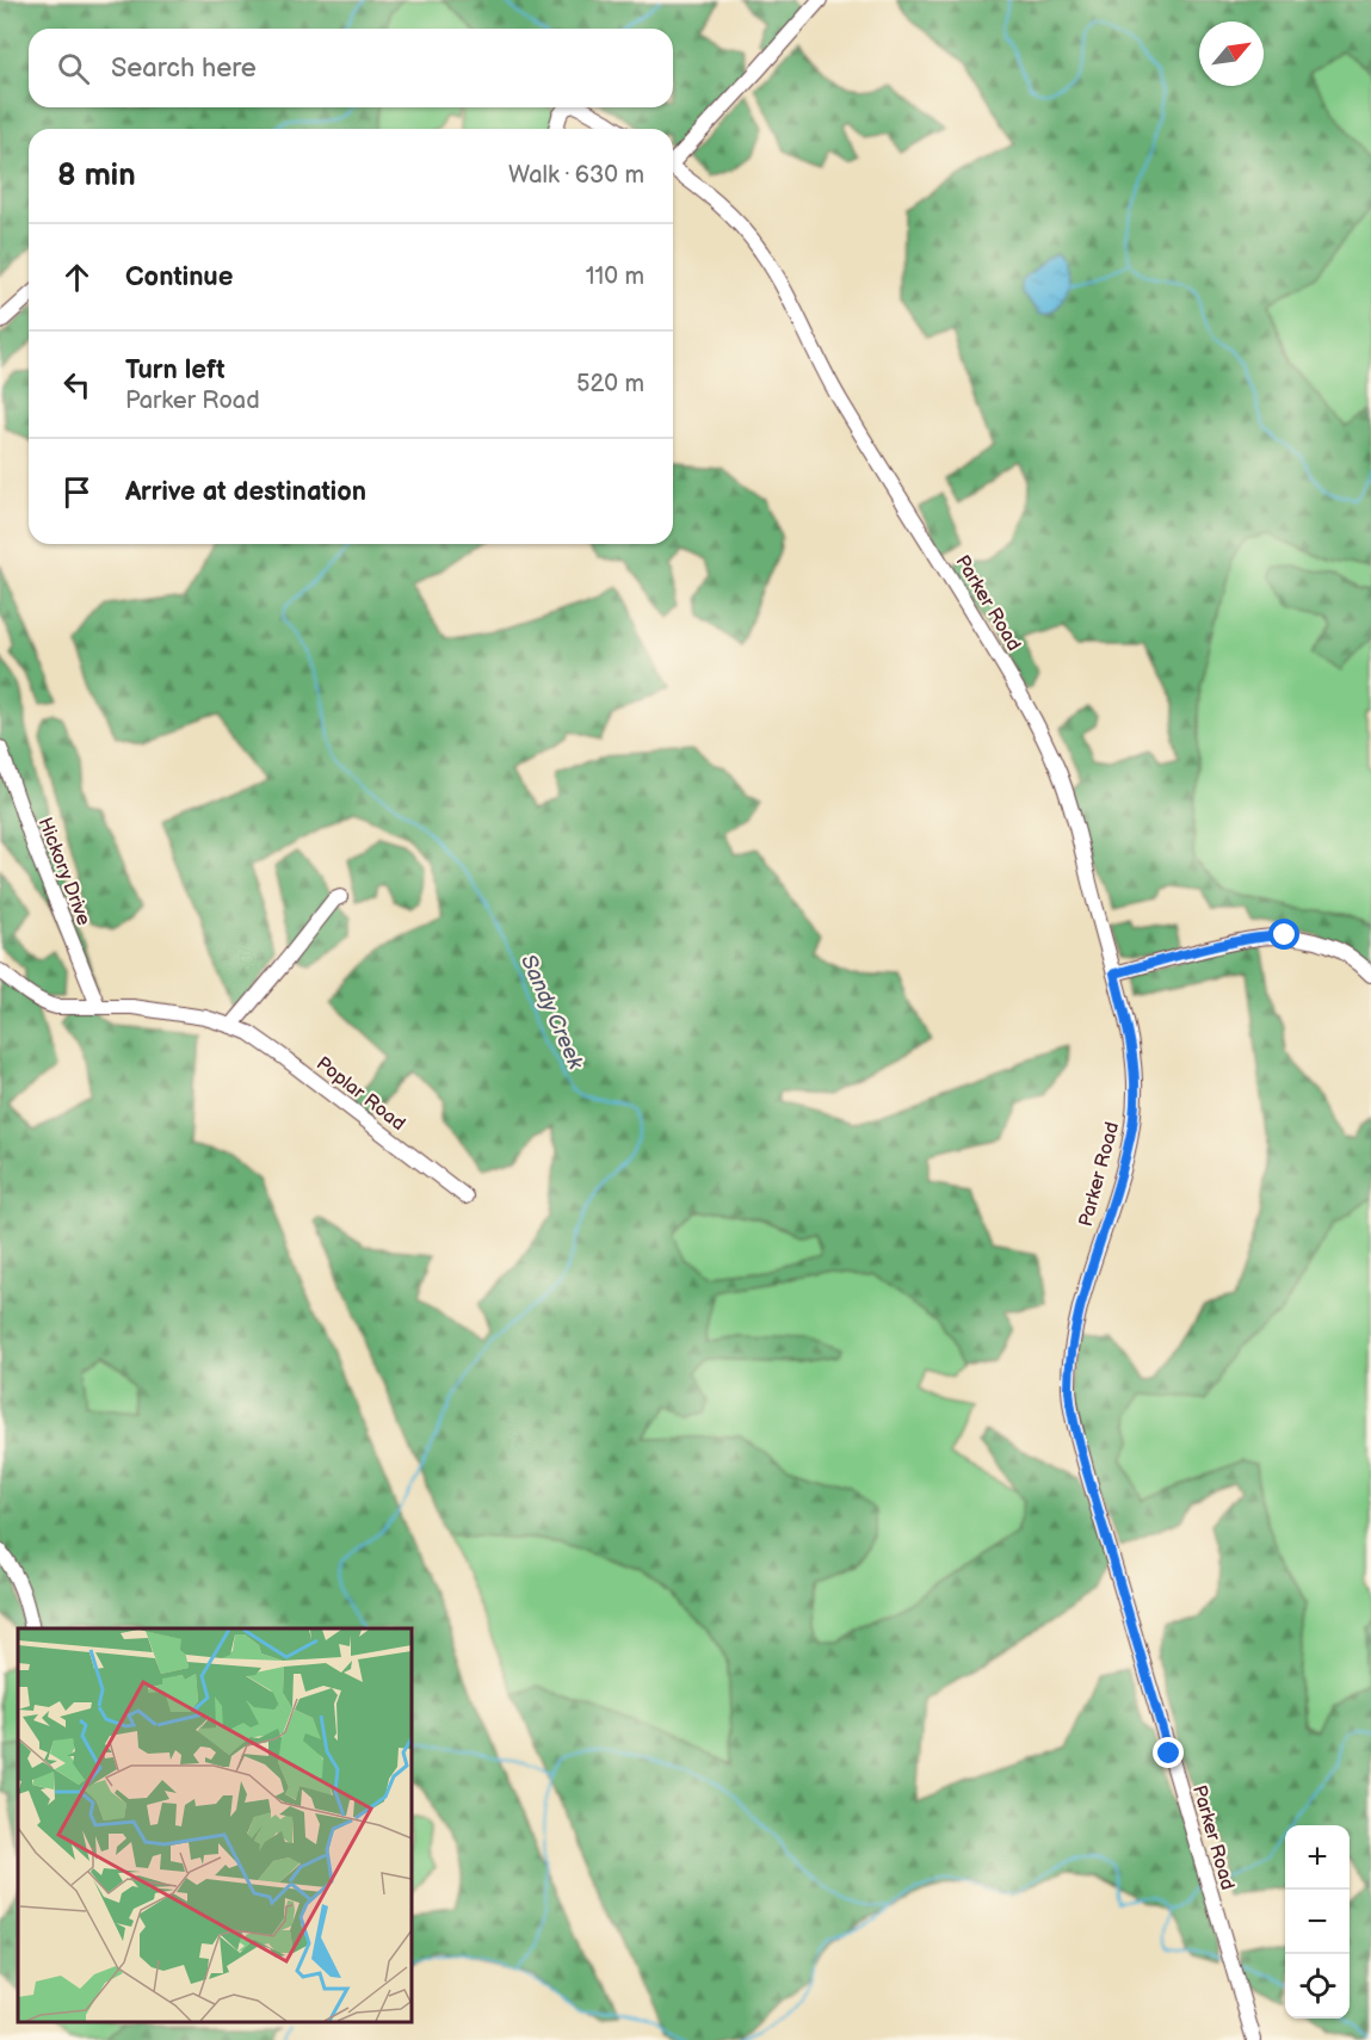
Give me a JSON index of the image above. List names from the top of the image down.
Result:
{
  "streets": {
    "street": ["Parker Road", "Hickory Drive", "Poplar Road"]
  },
  "crossings": [
    ["Hickory Drive", "Poplar Road"]
  ],
  "water": ["Sandy Creek"],
  "north": "top right",
  "page": {
    "search": "Search here",
    "heading": ["8 min", "Walk · 630 m"],
    "list": [
      ["Continue", "110 m"],
      ["Turn left", "Parker Road", "520 m"],
      "Arrive at destination"
    ],
    "map_buttons": ["+", "−"]
  }
}
